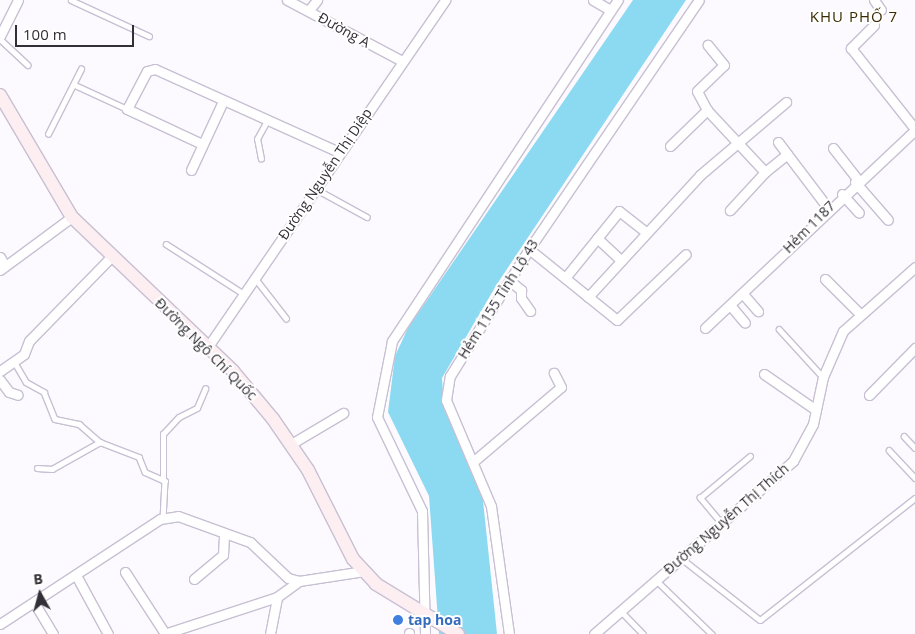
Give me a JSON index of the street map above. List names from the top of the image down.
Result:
{
  "streets": {
    "main road": ["Đường Ngô Chí Quốc"],
    "street": [
      "Đường A",
      "Đường Nguyễn Thị Diệp",
      "Hẻm 1187",
      "Hẻm 1155 Tỉnh Lộ 43",
      "Đường Nguyễn Thị Thích"
    ]
  },
  "crossings": [
    ["Đường A", "Đường Nguyễn Thị Diệp"],
    ["Đường Nguyễn Thị Diệp", "Đường Ngô Chí Quốc"]
  ],
  "districts": ["KHU PHỐ 7"],
  "places": ["tap hoa"],
  "scale_bar": "100 m",
  "north": "top"
}
